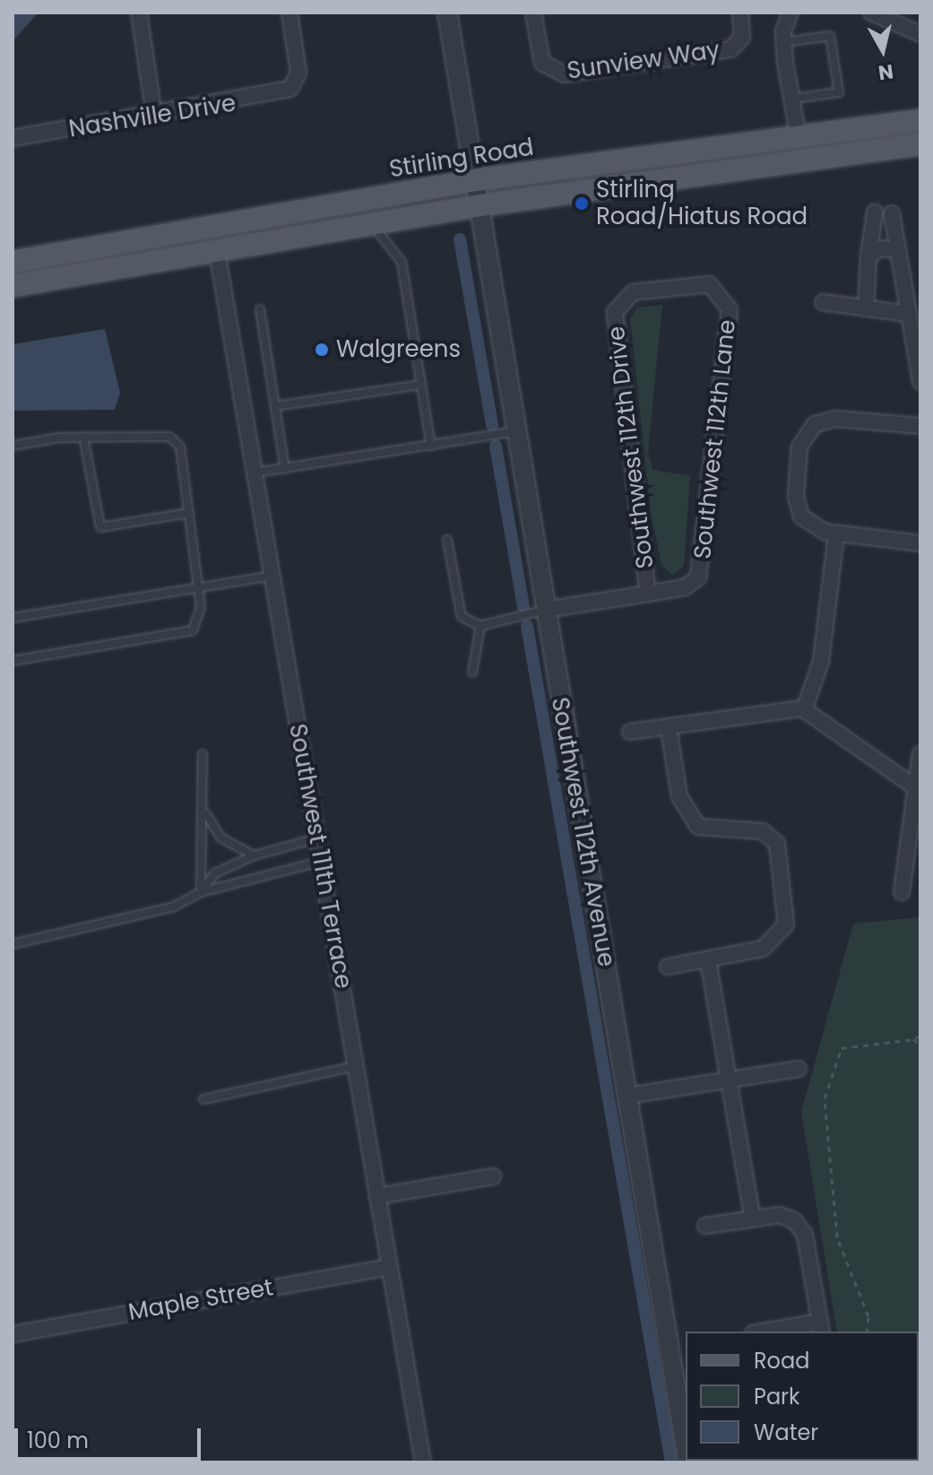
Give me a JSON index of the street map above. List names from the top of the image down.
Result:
{
  "streets": {
    "main road": ["Stirling Road"],
    "street": [
      "Sunview Way",
      "Nashville Drive",
      "Southwest 112th Lane",
      "Southwest 112th Drive",
      "Southwest 112th Avenue",
      "Southwest 111th Terrace",
      "Maple Street"
    ]
  },
  "crossings": [
    ["Stirling Road", "Southwest 112th Avenue"],
    ["Southwest 112th Lane", "Southwest 112th Drive"],
    ["Southwest 111th Terrace", "Maple Street"]
  ],
  "places": ["Stirling Road/Hiatus Road", "Walgreens"],
  "legend": ["Road", "Park", "Water"],
  "scale_bar": "100 m",
  "north": "bottom"
}
